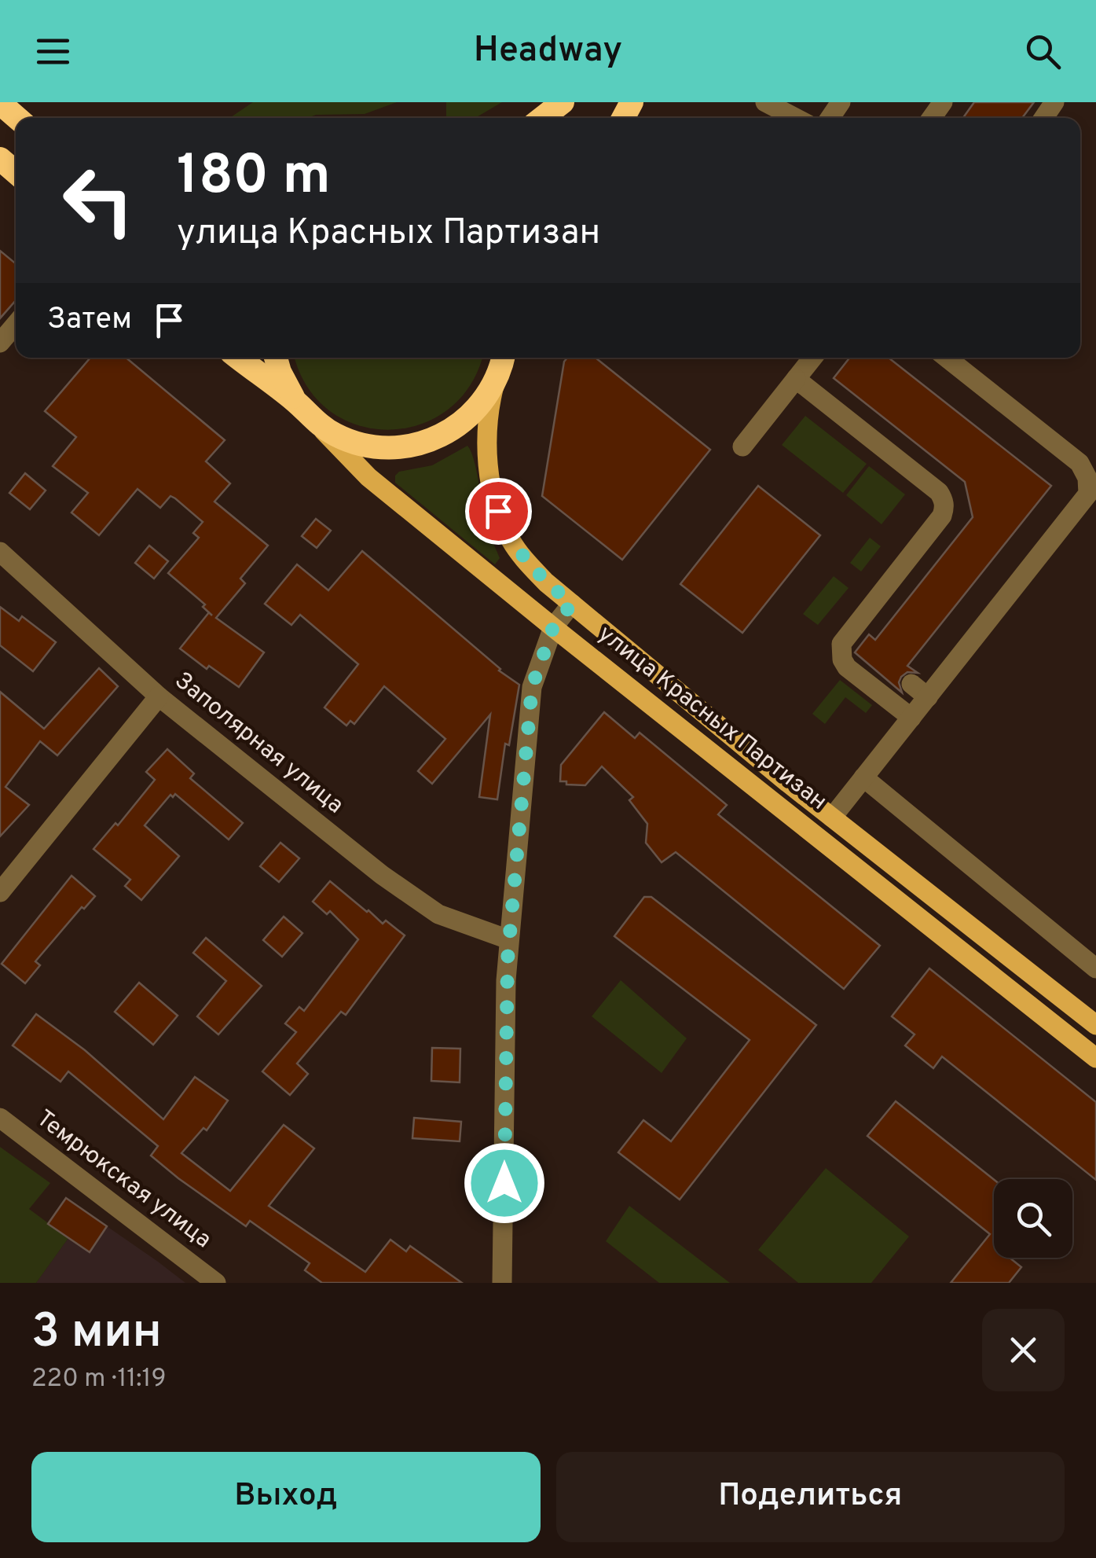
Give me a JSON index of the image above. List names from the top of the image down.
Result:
{
  "streets": {
    "highway": ["улица Красных Партизан"],
    "street": ["Заполярная улица", "Темрюкская улица"]
  },
  "page": {
    "header": "Headway",
    "turn": ["180 m", "улица Красных Партизан"],
    "then": "Затем",
    "heading": ["3 мин", "220 m · 11:19"],
    "buttons": ["Выход", "Поделиться"]
  }
}
